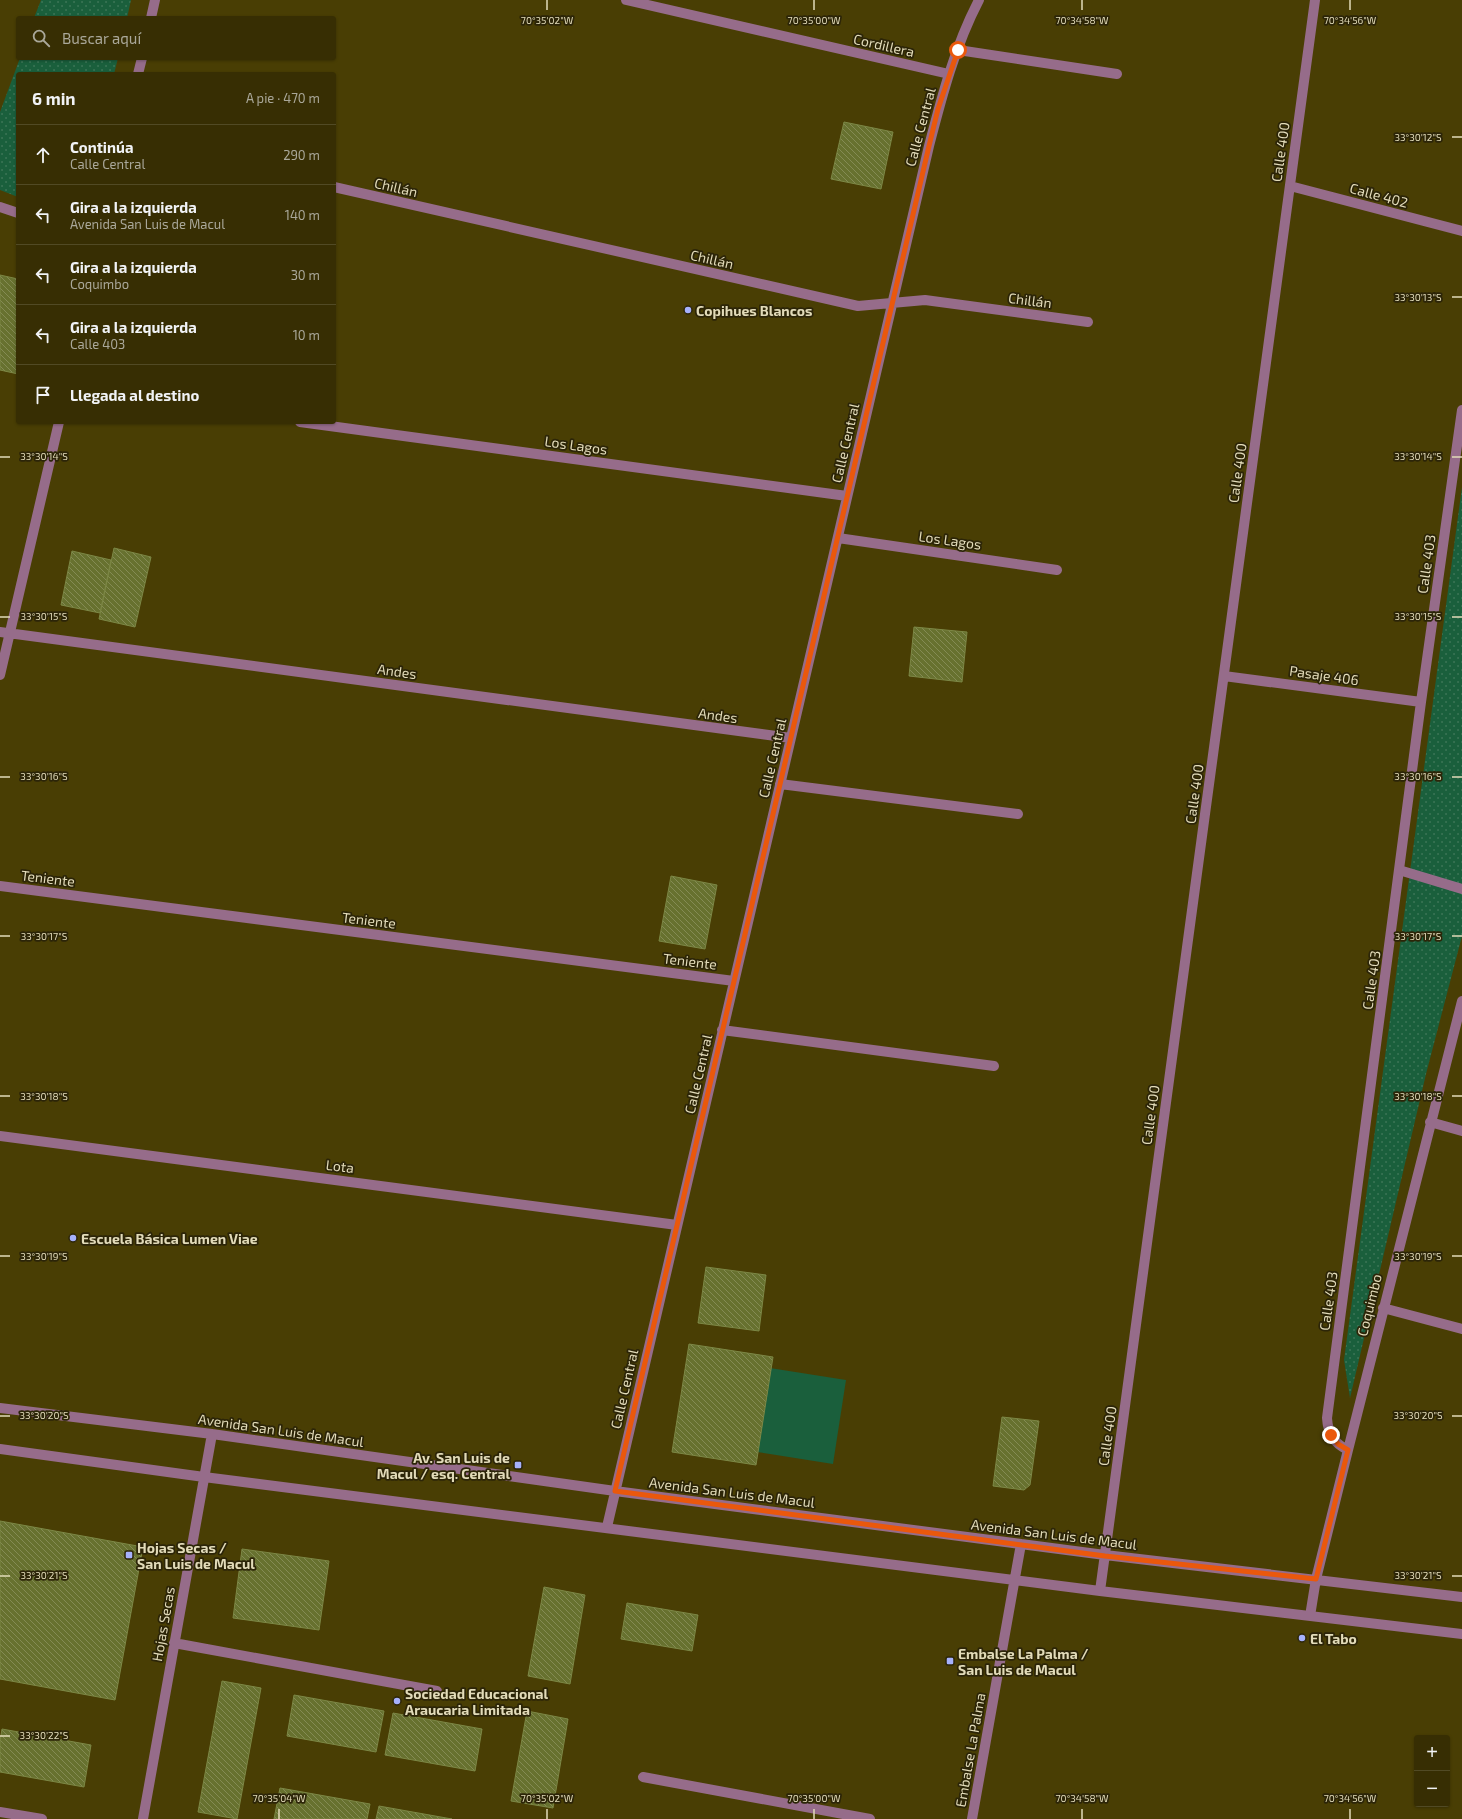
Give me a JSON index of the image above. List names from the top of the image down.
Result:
{
  "streets": {
    "street": [
      "Cordillera",
      "Calle Central",
      "Calle 400",
      "Chillán",
      "Calle 402",
      "Los Lagos",
      "Calle 403",
      "Andes",
      "Pasaje 406",
      "Teniente",
      "Lota",
      "Coquimbo",
      "Avenida San Luis de Macul",
      "Hojas Secas",
      "Embalse La Palma"
    ]
  },
  "crossings": [
    ["Cordillera", "Calle Central"],
    ["Calle Central", "Chillán"],
    ["Calle Central", "Los Lagos"],
    ["Calle Central", "Andes"],
    ["Calle Central", "Teniente"],
    ["Calle Central", "Lota"],
    ["Calle Central", "Avenida San Luis de Macul"],
    ["Calle 400", "Calle 402"],
    ["Calle 400", "Pasaje 406"],
    ["Calle 400", "Avenida San Luis de Macul"],
    ["Calle 403", "Pasaje 406"],
    ["Calle 403", "Coquimbo"],
    ["Coquimbo", "Avenida San Luis de Macul"],
    ["Avenida San Luis de Macul", "Hojas Secas"],
    ["Avenida San Luis de Macul", "Embalse La Palma"]
  ],
  "places": {
    "other": [
      "Copihues Blancos",
      "Escuela Básica Lumen Viae",
      "El Tabo",
      "Sociedad Educacional Araucaria Limitada"
    ],
    "transit": ["Av. San Luis de Macul / esq. Central", "Hojas Secas / San Luis de Macul", "Embalse La Palma / San Luis de Macul"]
  },
  "page": {
    "search": "Buscar aquí",
    "heading": ["6 min", "A pie · 470 m"],
    "list": [
      ["Continúa", "Calle Central", "290 m"],
      ["Gira a la izquierda", "Avenida San Luis de Macul", "140 m"],
      ["Gira a la izquierda", "Coquimbo", "30 m"],
      ["Gira a la izquierda", "Calle 403", "10 m"],
      "Llegada al destino"
    ],
    "map_buttons": ["+", "−"]
  },
  "coordinates": [
    "70°35'02\"W",
    "70°35'00\"W",
    "70°34'58\"W",
    "70°34'56\"W",
    "33°30'12\"S",
    "33°30'13\"S",
    "33°30'14\"S",
    "33°30'15\"S",
    "33°30'16\"S",
    "33°30'17\"S",
    "33°30'18\"S",
    "33°30'19\"S",
    "33°30'20\"S",
    "33°30'21\"S",
    "33°30'22\"S",
    "70°35'04\"W"
  ]
}
